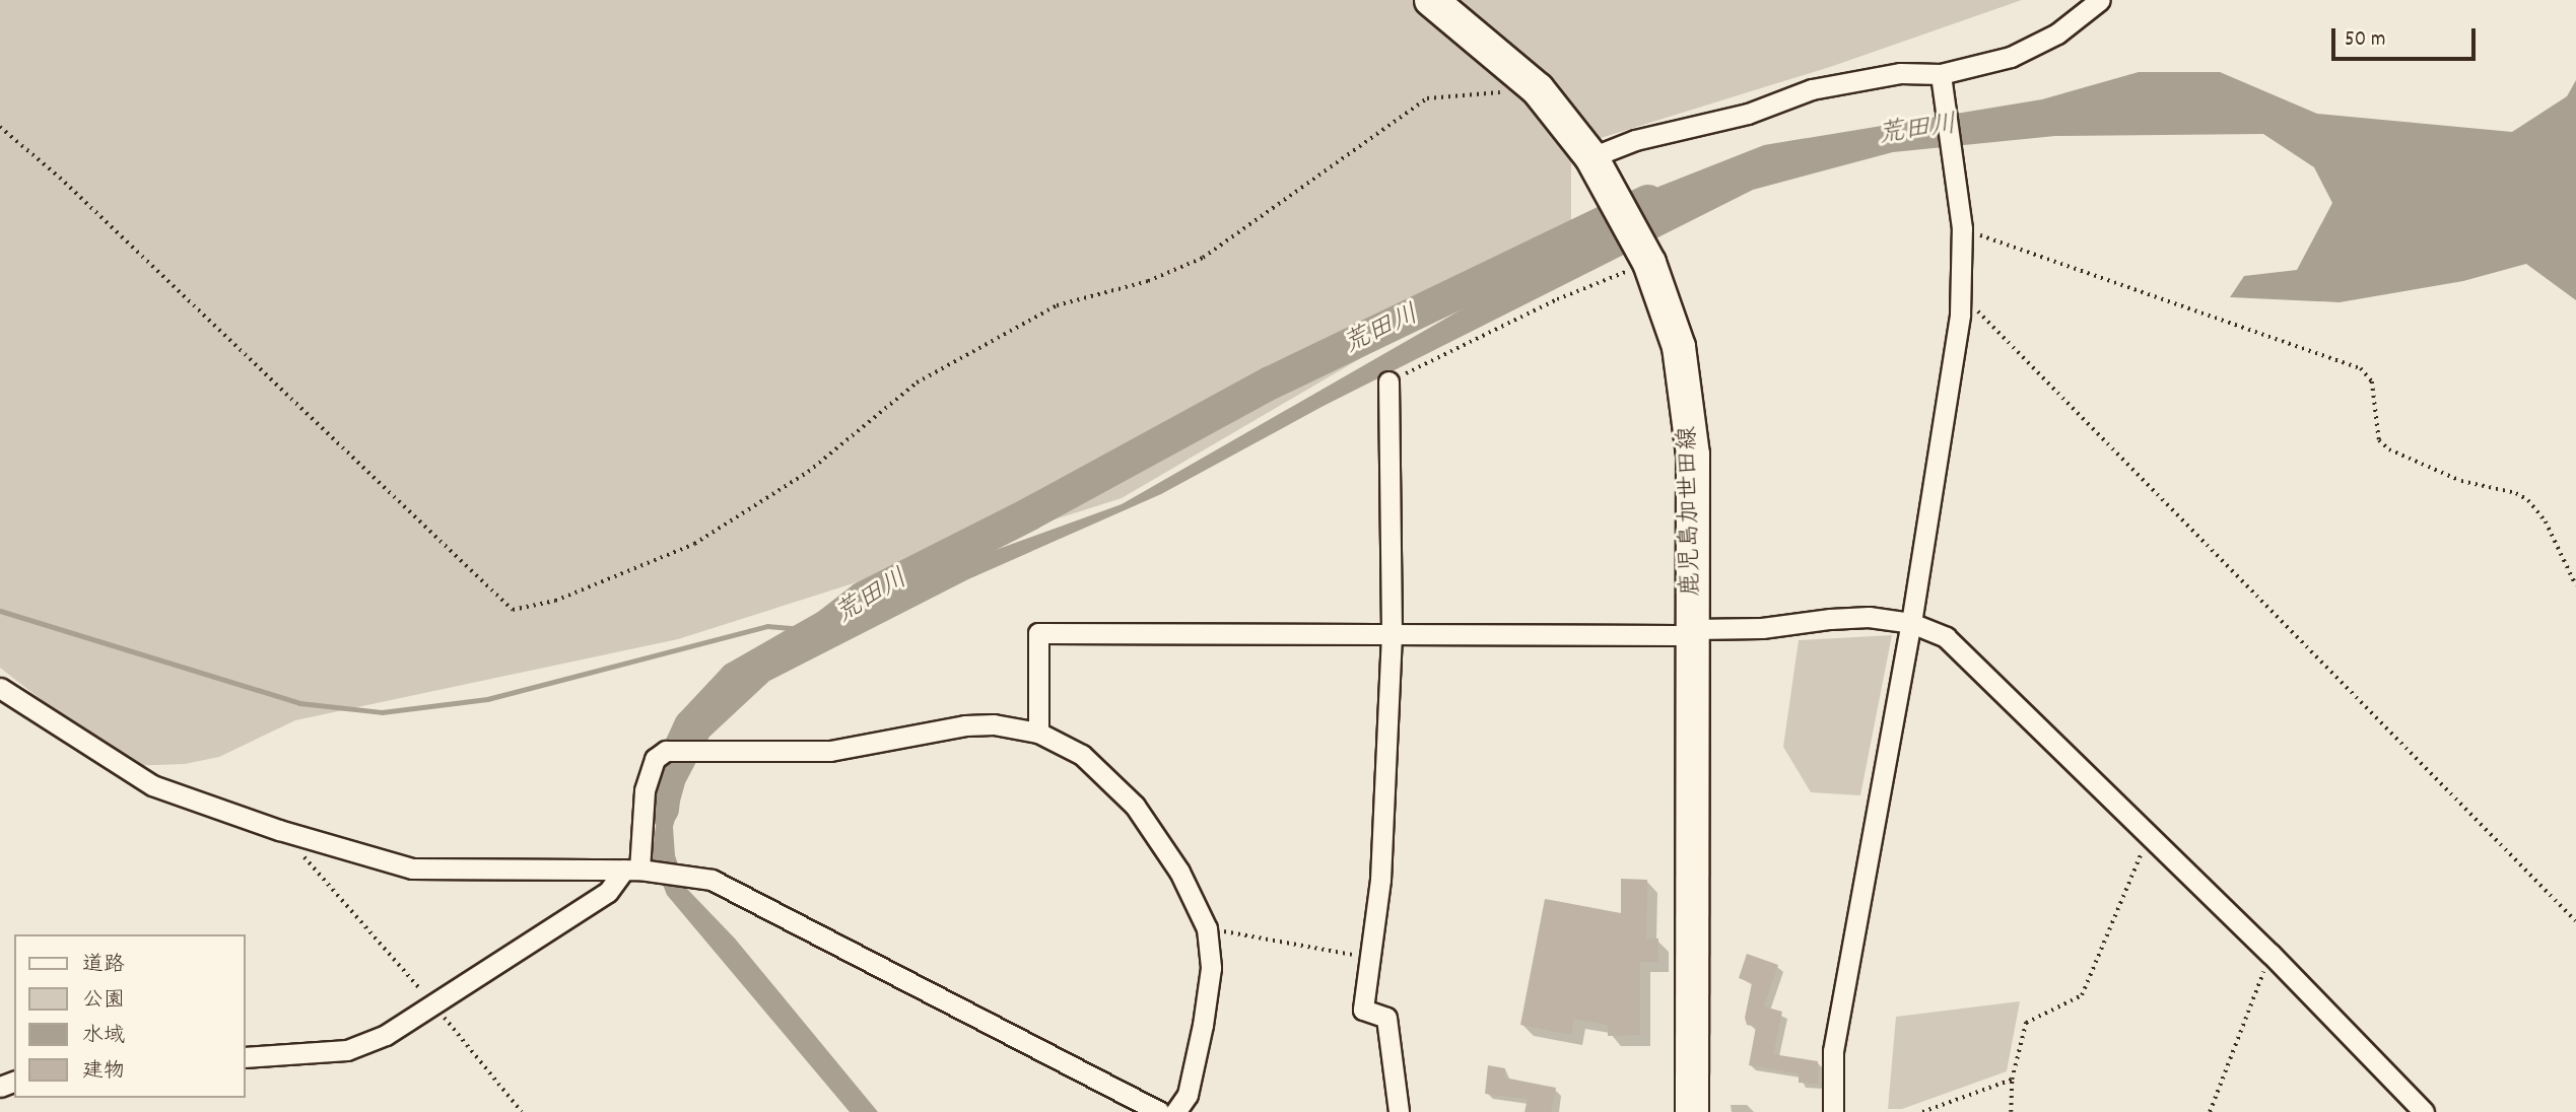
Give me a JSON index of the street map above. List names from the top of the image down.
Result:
{
  "streets": {
    "main road": ["鹿児島加世田線"]
  },
  "water": ["荒田川"],
  "legend": [
    "道路",
    "公園",
    "水域",
    "建物"
  ],
  "scale_bar": "50 m"
}
